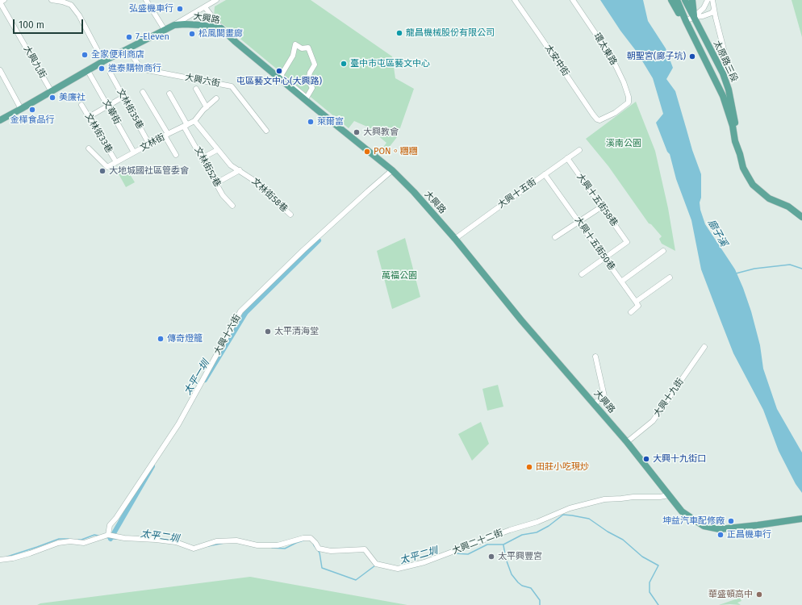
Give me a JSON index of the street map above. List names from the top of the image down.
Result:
{
  "streets": {
    "main road": ["大興路", "太原路三段"],
    "street": [
      "環太東路",
      "太安中街",
      "大興九街",
      "大興六街",
      "文林街35巷",
      "文華街",
      "文林街33巷",
      "文林街",
      "文林街52巷",
      "大興十五街",
      "文林街58巷",
      "大興十五街58巷",
      "大興十五街50巷",
      "大興十六街",
      "大興十九街",
      "大興二十二街"
    ]
  },
  "crossings": [
    ["大興路", "大興九街"],
    ["大興路", "大興六街"],
    ["大興路", "文華街"],
    ["大興路", "大興十五街"],
    ["大興路", "大興十六街"],
    ["大興路", "大興十九街"],
    ["大興路", "大興二十二街"],
    ["環太東路", "太安中街"],
    ["文林街35巷", "文林街"],
    ["文華街", "文林街"],
    ["文林街33巷", "文林街"],
    ["文林街", "文林街52巷"],
    ["文林街", "文林街58巷"],
    ["大興十五街", "大興十五街58巷"],
    ["大興十五街", "大興十五街50巷"],
    ["大興十五街58巷", "大興十五街50巷"],
    ["大興十六街", "大興二十二街"]
  ],
  "water": ["廍子溪", "太平一圳", "太平二圳"],
  "parks": ["溪南公園", "萬福公園"],
  "places": [
    "弘盛機車行",
    "龍昌機械股份有限公司",
    "松風閣畫廊",
    "7-Eleven",
    "全家便利商店",
    "朝聖宮(廍子坑)",
    "臺中市屯區藝文中心",
    "進泰購物商行",
    "屯區藝文中心(大興路)",
    "美廉社",
    "金樺食品行",
    "萊爾富",
    "大興教會",
    "PON。糰糰",
    "大地城國社區管委會",
    "太平清海堂",
    "傳奇燈籠",
    "大興十九街口",
    "田莊小吃現炒",
    "坤益汽車配修廠",
    "正昌機車行",
    "太平興豐宮",
    "華盛頓高中"
  ],
  "scale_bar": "100 m"
}
